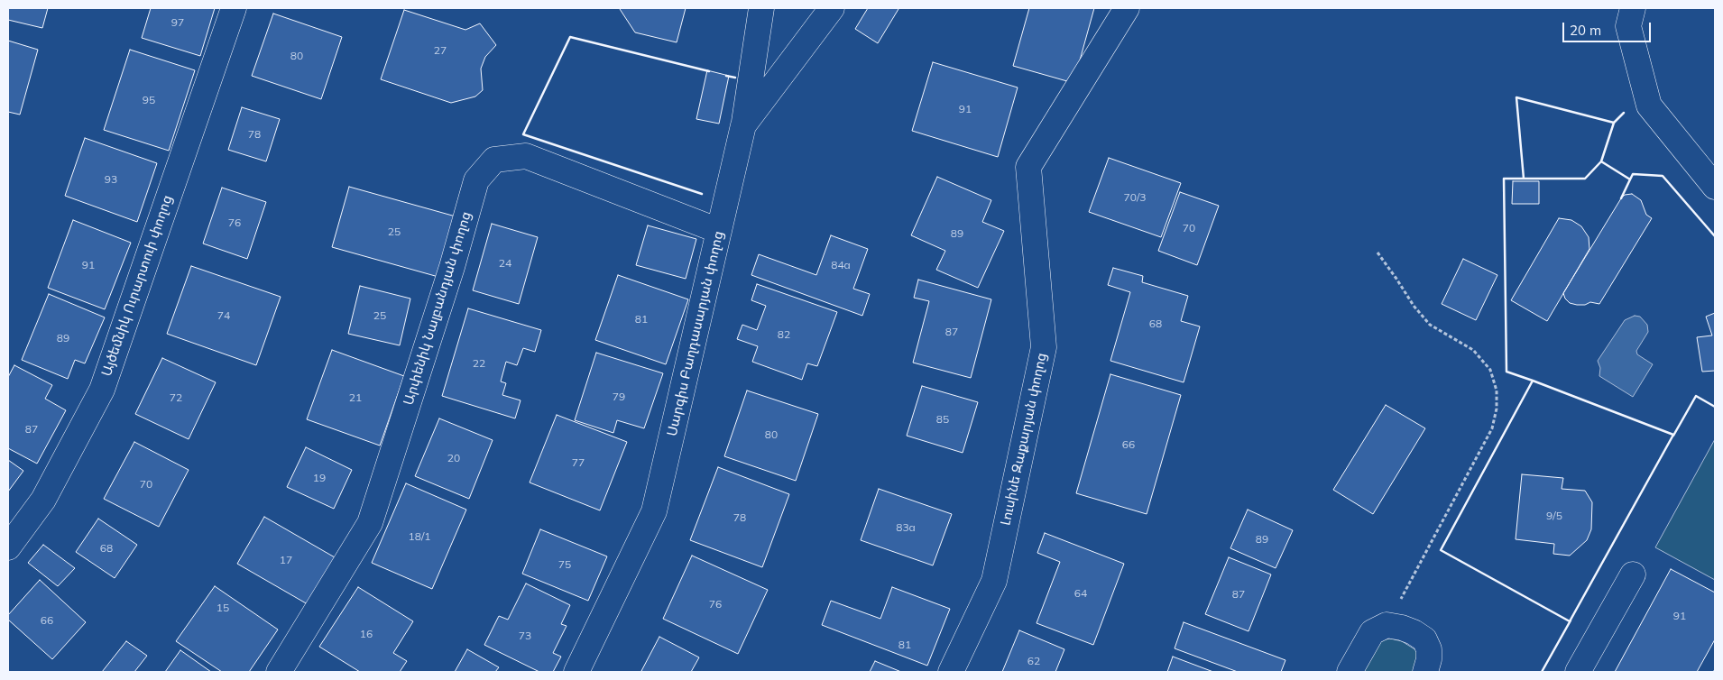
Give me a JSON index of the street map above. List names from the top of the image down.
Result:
{
  "streets": {
    "street": [
      "Այծեմնիկ Ուրարտուի փողոց",
      "Արփենիկ Նալբանդյան փողոց",
      "Սարգիս Բաղդասարյան փողոց",
      "Լուսինե Զաքարյան փողոց"
    ]
  },
  "crossings": [
    ["Արփենիկ Նալբանդյան փողոց", "Սարգիս Բաղդասարյան փողոց"]
  ],
  "house_numbers": [
    "97",
    "27",
    "80",
    "95",
    "91",
    "78",
    "93",
    "70/3",
    "76",
    "70",
    "25",
    "89",
    "24",
    "91",
    "84a",
    "74",
    "25",
    "81",
    "68",
    "87",
    "82",
    "89",
    "22",
    "79",
    "72",
    "21",
    "85",
    "87",
    "80",
    "66",
    "20",
    "77",
    "19",
    "70",
    "9/5",
    "78",
    "83a",
    "18/1",
    "89",
    "68",
    "17",
    "75",
    "64",
    "87",
    "76",
    "15",
    "91",
    "66",
    "16",
    "73",
    "81",
    "62"
  ],
  "scale_bar": "20 m"
}
